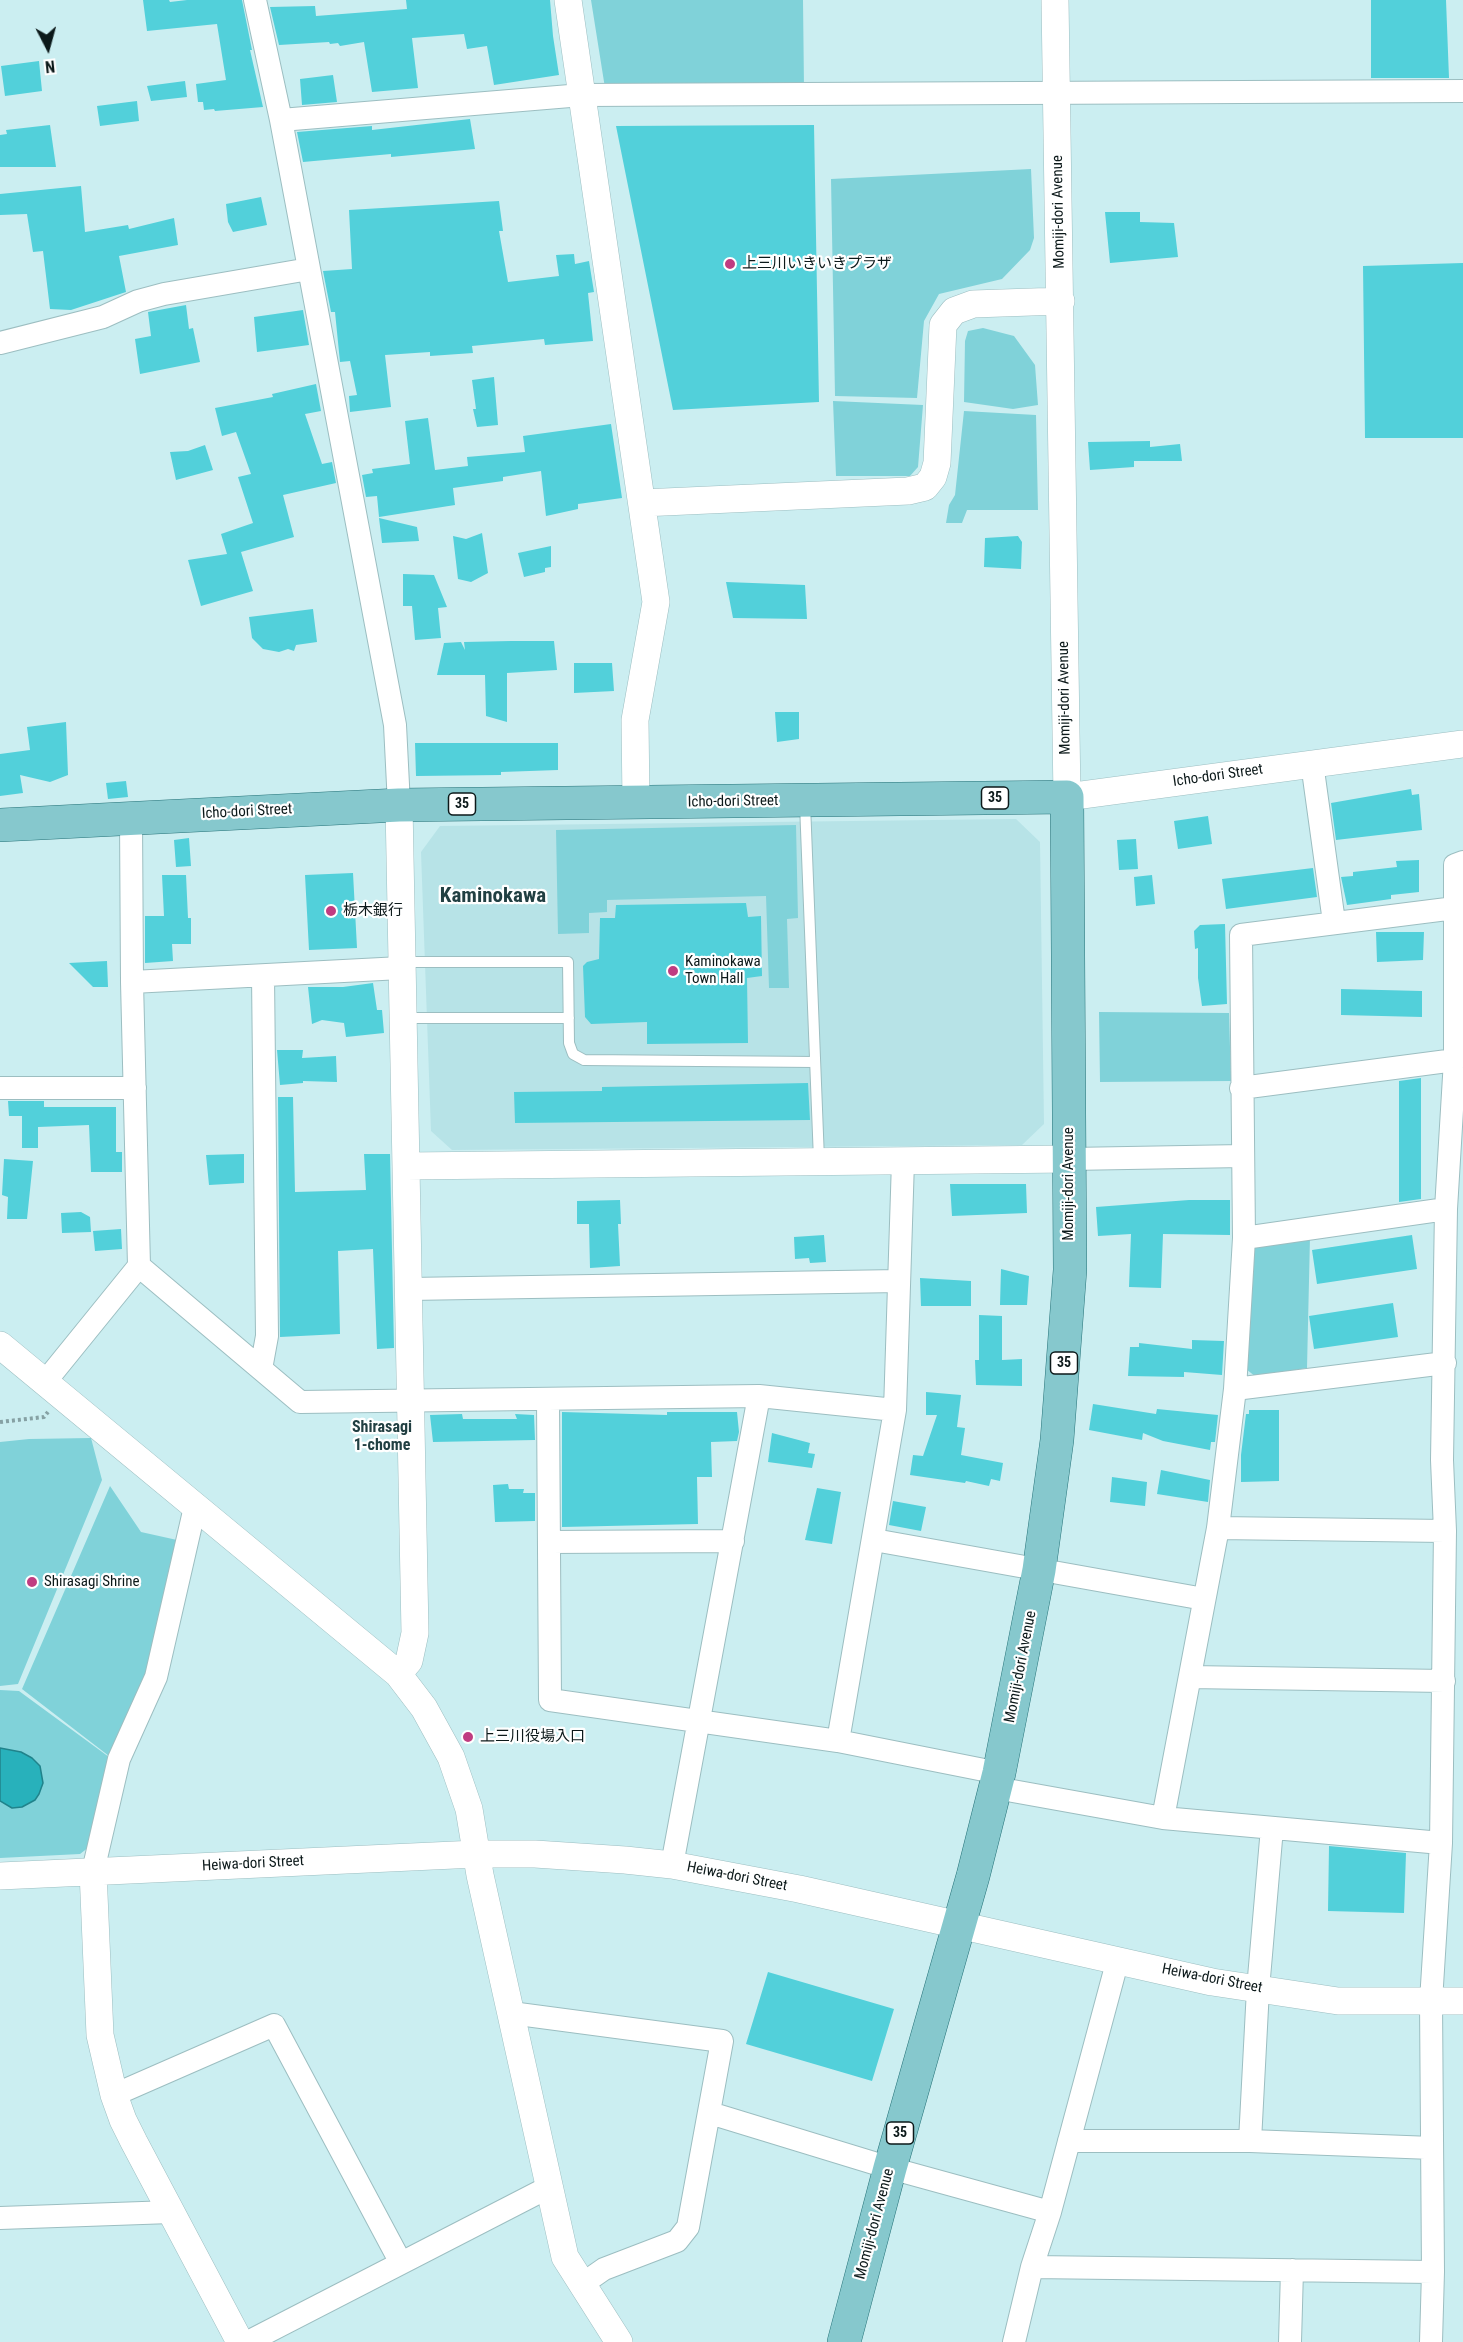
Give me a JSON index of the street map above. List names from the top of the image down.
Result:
{
  "streets": {
    "main road": ["Momiji-dori Avenue", "Icho-dori Street", "35"],
    "street": ["Heiwa-dori Street"]
  },
  "crossings": [
    ["Momiji-dori Avenue", "Icho-dori Street"],
    ["Momiji-dori Avenue", "Heiwa-dori Street"]
  ],
  "districts": ["Kaminokawa", "Shirasagi 1-chome"],
  "places": [
    "上三川いきいきプラザ",
    "栃木銀行",
    "Kaminokawa Town Hall",
    "Shirasagi Shrine",
    "上三川役場入口"
  ],
  "north": "bottom"
}
